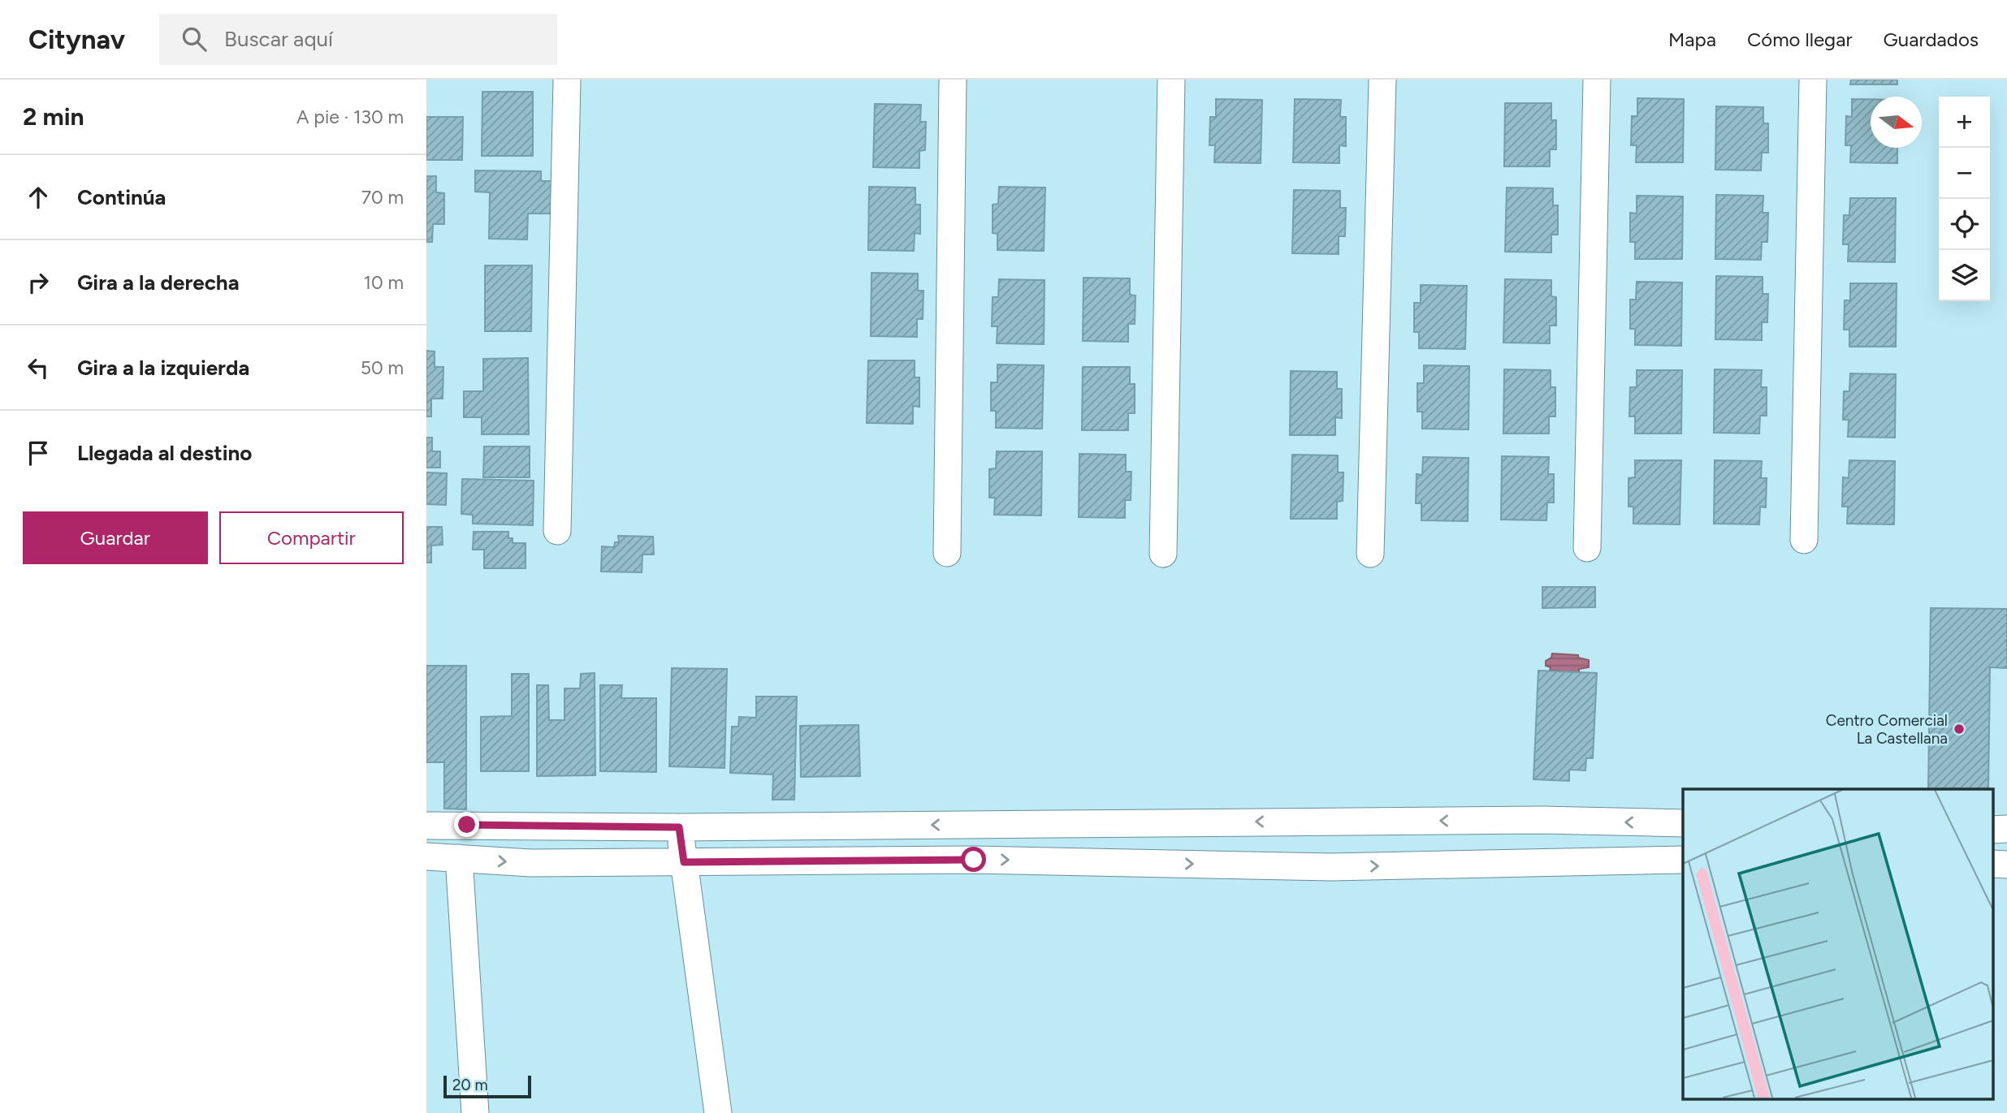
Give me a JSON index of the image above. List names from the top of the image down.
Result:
{
  "places": ["Centro Comercial La Castellana"],
  "scale_bar": "20 m",
  "north": "right",
  "page": {
    "header": "Citynav",
    "search": "Buscar aquí",
    "nav": ["Mapa", "Cómo llegar", "Guardados"],
    "heading": ["2 min", "A pie · 130 m"],
    "map_buttons": ["+", "−"],
    "list": [
      ["Continúa", "70 m"],
      ["Gira a la derecha", "10 m"],
      ["Gira a la izquierda", "50 m"],
      "Llegada al destino"
    ],
    "buttons": ["Guardar", "Compartir"],
    "scale": "20 m"
  }
}
